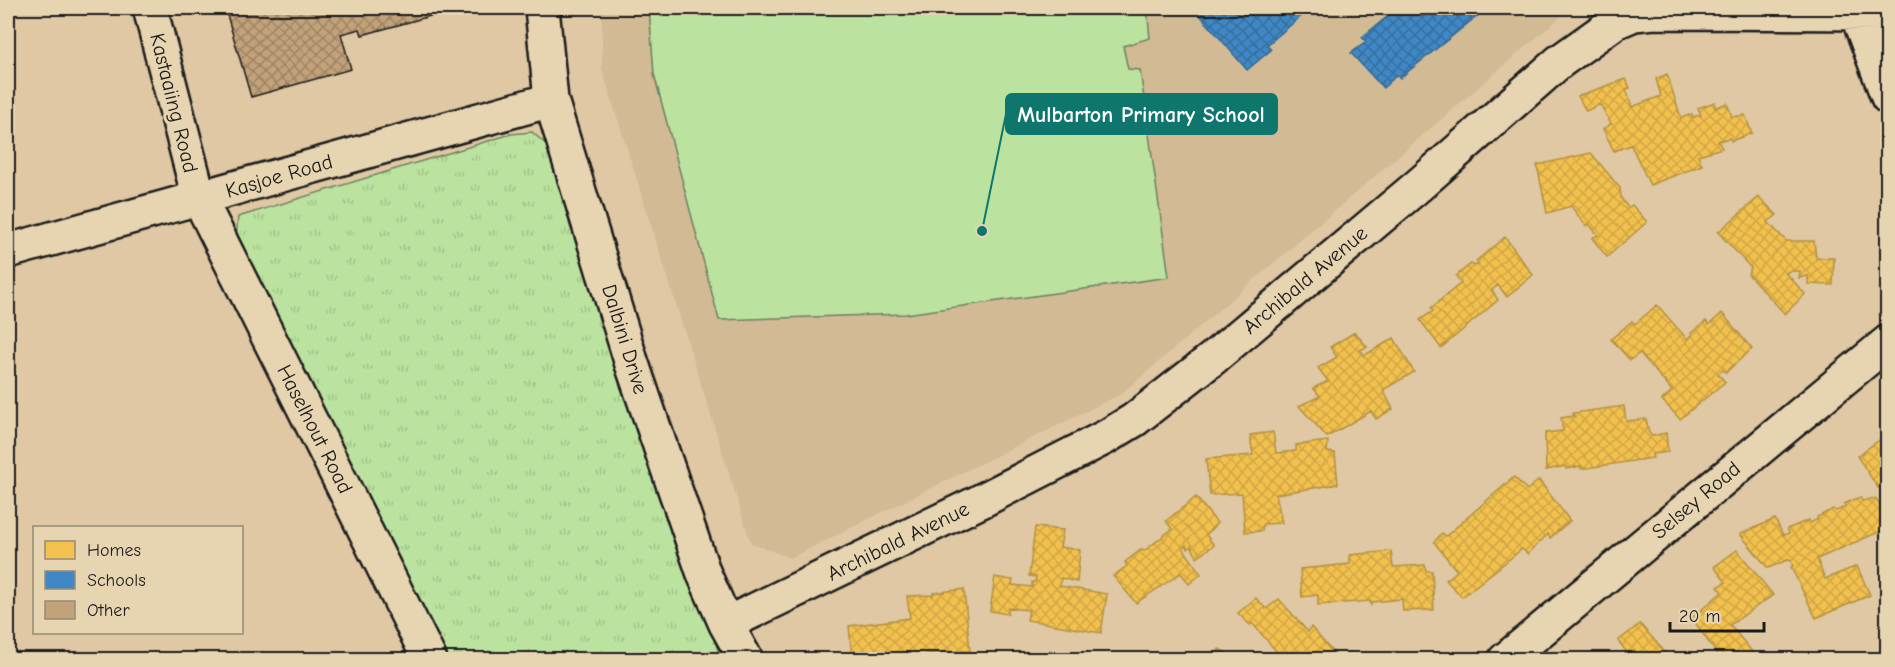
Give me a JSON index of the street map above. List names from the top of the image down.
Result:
{
  "streets": {
    "street": [
      "Kastaaiing Road",
      "Kasjoe Road",
      "Archibald Avenue",
      "Dalbini Drive",
      "Haselhout Road",
      "Selsey Road"
    ]
  },
  "crossings": [
    ["Kastaaiing Road", "Kasjoe Road"],
    ["Kastaaiing Road", "Haselhout Road"],
    ["Kasjoe Road", "Dalbini Drive"],
    ["Kasjoe Road", "Haselhout Road"],
    ["Archibald Avenue", "Dalbini Drive"]
  ],
  "places": ["Mulbarton Primary School"],
  "legend": ["Homes", "Schools", "Other"],
  "scale_bar": "20 m"
}
